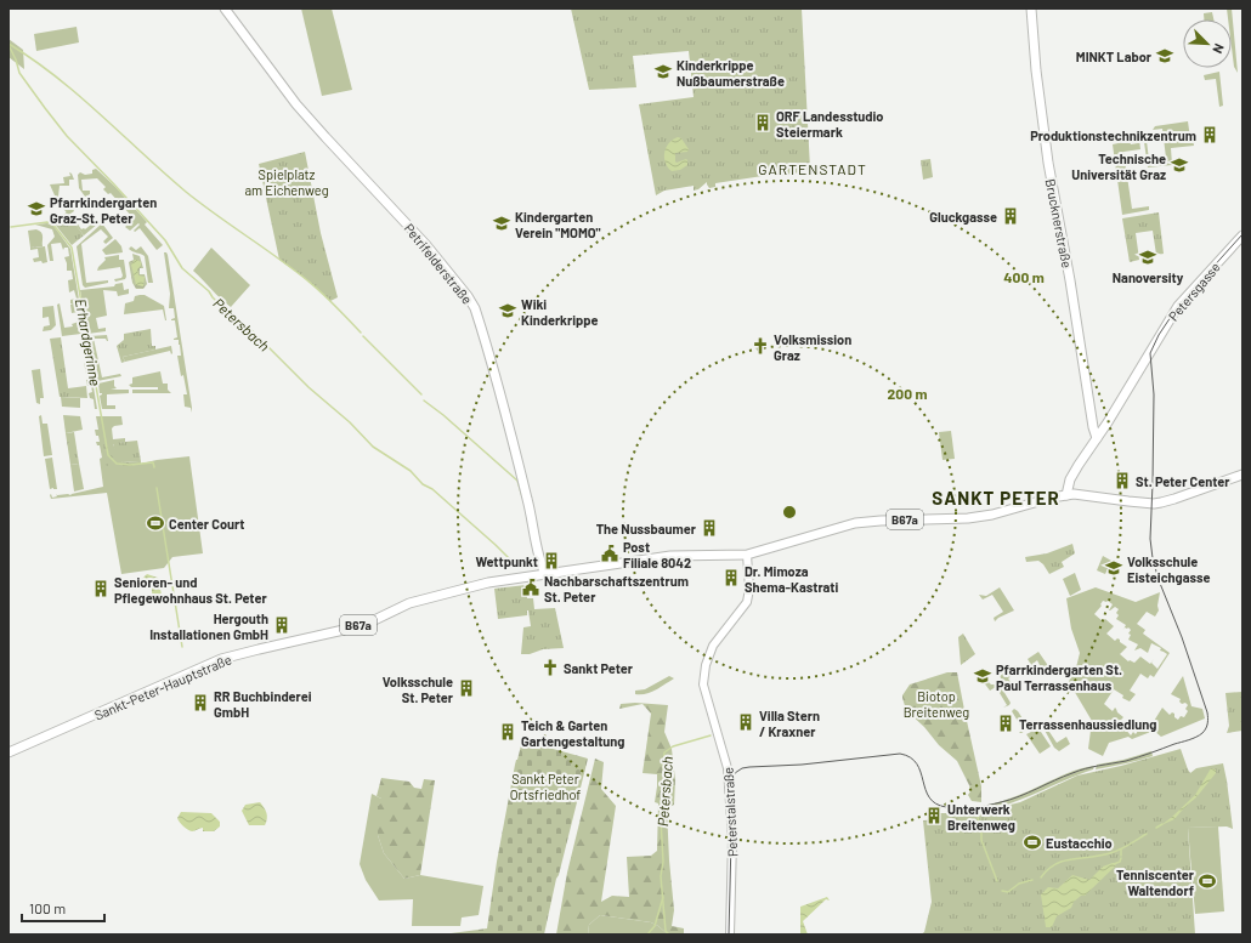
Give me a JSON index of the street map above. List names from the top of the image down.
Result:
{
  "streets": {
    "main road": [
      "Brucknerstraße",
      "Petrifelderstraße",
      "Petersgasse",
      "B67a",
      "Sankt-Peter-Hauptstraße"
    ],
    "street": ["Peterstalstraße"]
  },
  "crossings": [
    ["Brucknerstraße", "Petersgasse"],
    ["Petrifelderstraße", "Sankt-Peter-Hauptstraße"],
    ["B67a", "Sankt-Peter-Hauptstraße"],
    ["Sankt-Peter-Hauptstraße", "Peterstalstraße"]
  ],
  "districts": ["GARTENSTADT", "SANKT PETER"],
  "water": ["Petersbach", "Erhardgerinne"],
  "parks": ["Spielplatz am Eichenweg", "Biotop Breitenweg", "Sankt Peter Ortsfriedhof"],
  "places": {
    "school or university": [
      "MINKT Labor",
      "Kinderkrippe Nußbaumerstraße",
      "Technische Universität Graz",
      "Pfarrkindergarten Graz-St. Peter",
      "Kindergarten Verein \"MOMO\"",
      "Nanoversity",
      "Wiki Kinderkrippe",
      "Volksschule Eisteichgasse",
      "Pfarrkindergarten St. Paul Terrassenhaus"
    ],
    "building": [
      "ORF Landesstudio Steiermark",
      "Produktionstechnikzentrum",
      "Gluckgasse",
      "St. Peter Center",
      "The Nussbaumer",
      "Wettpunkt",
      "Dr. Mimoza Shema-Kastrati",
      "Senioren- und Pflegewohnhaus St. Peter",
      "Hergouth Installationen GmbH",
      "Volksschule St. Peter",
      "RR Buchbinderei GmbH",
      "Villa Stern / Kraxner",
      "Terrassenhaussiedlung",
      "Teich & Garten Gartengestaltung",
      "Unterwerk Breitenweg"
    ],
    "church": ["Volksmission Graz", "Sankt Peter"],
    "sports": ["Center Court", "Eustacchio", "Tenniscenter Waltendorf"],
    "public building": ["Post Filiale 8042", "Nachbarschaftszentrum St. Peter"]
  },
  "scale_bar": "100 m",
  "north": "bottom right",
  "rings": ["400 m", "200 m"]
}
